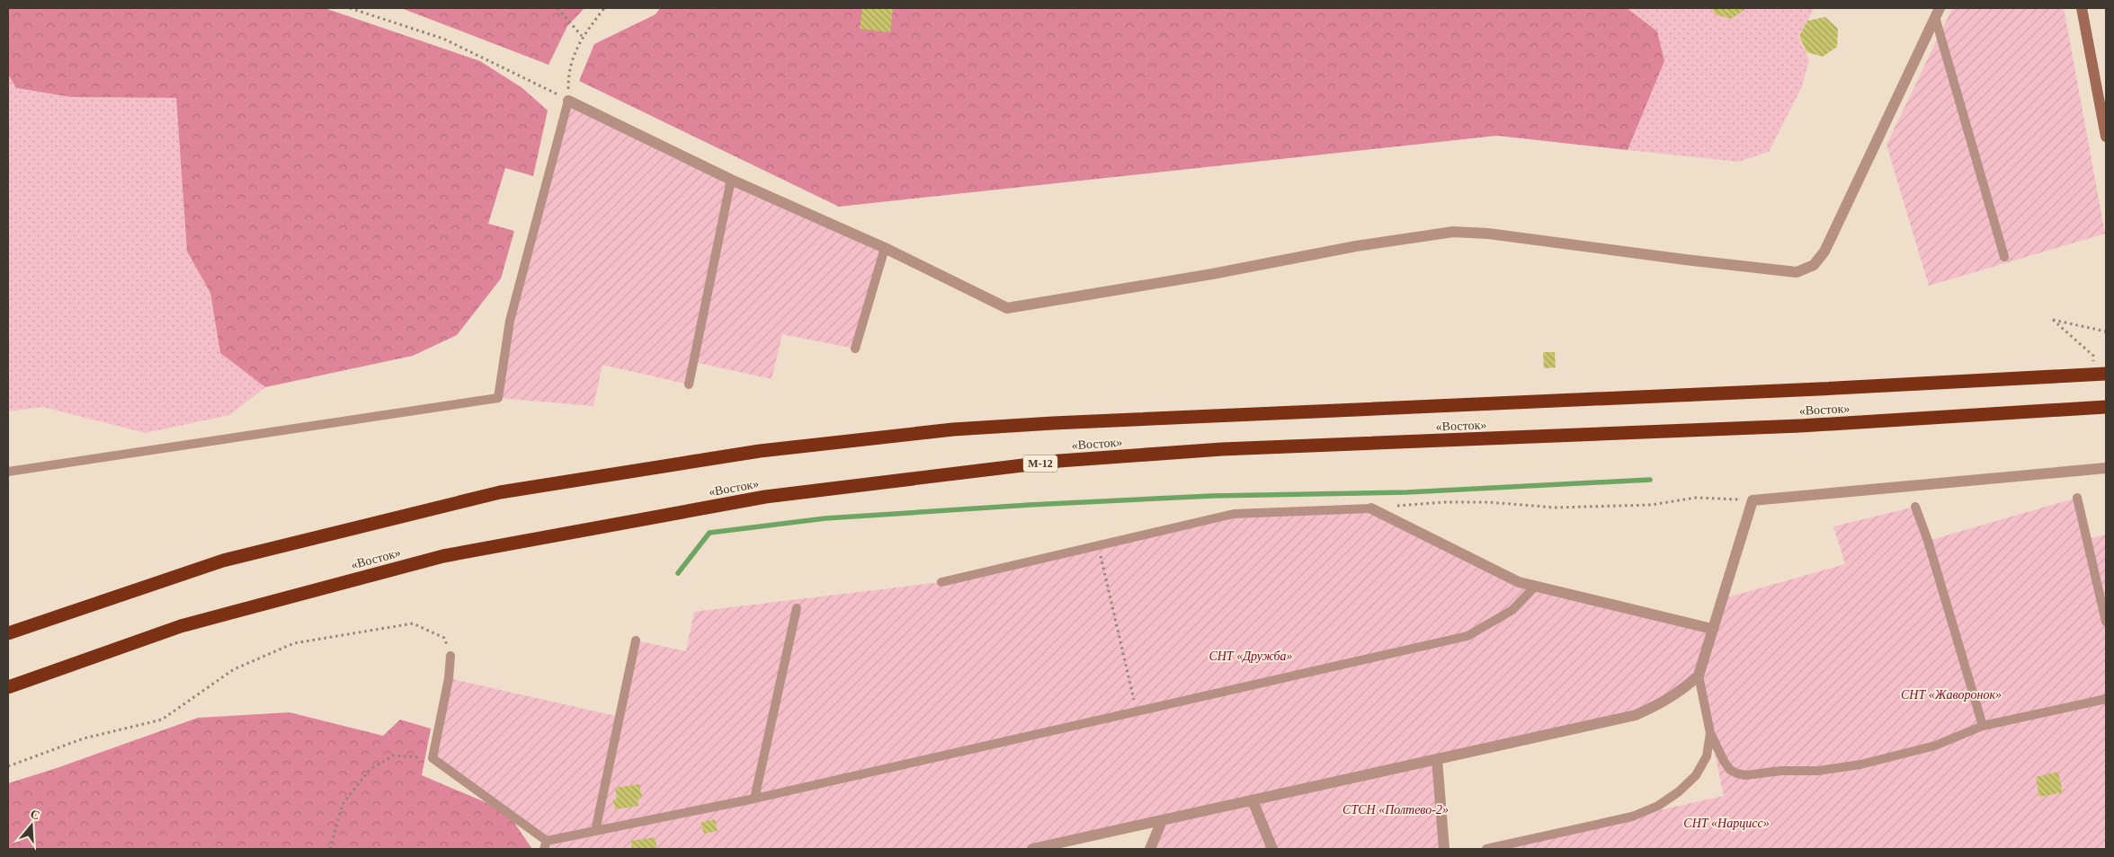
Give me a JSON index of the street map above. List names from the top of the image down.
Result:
{
  "streets": {
    "highway": ["«Восток»", "М-12"]
  },
  "parks": [
    "СНТ «Дружба»",
    "СНТ «Жаворонок»",
    "СТСН «Полтево-2»",
    "СНТ «Нарцисс»"
  ],
  "north": "top"
}
